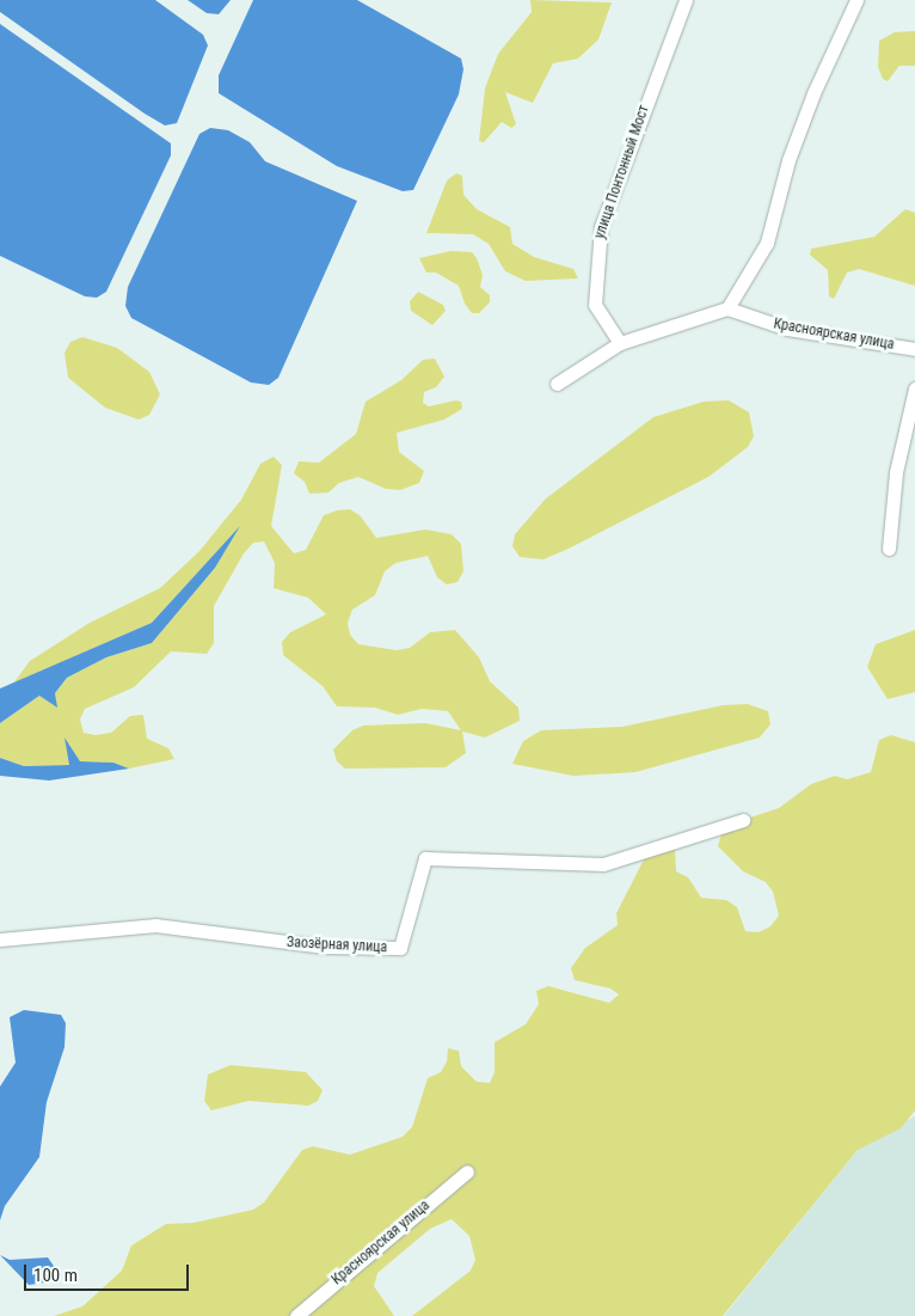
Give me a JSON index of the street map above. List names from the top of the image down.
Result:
{
  "streets": {
    "street": ["улица Понтонный Мост", "Красноярская улица", "Заозёрная улица"]
  },
  "scale_bar": "100 m"
}
